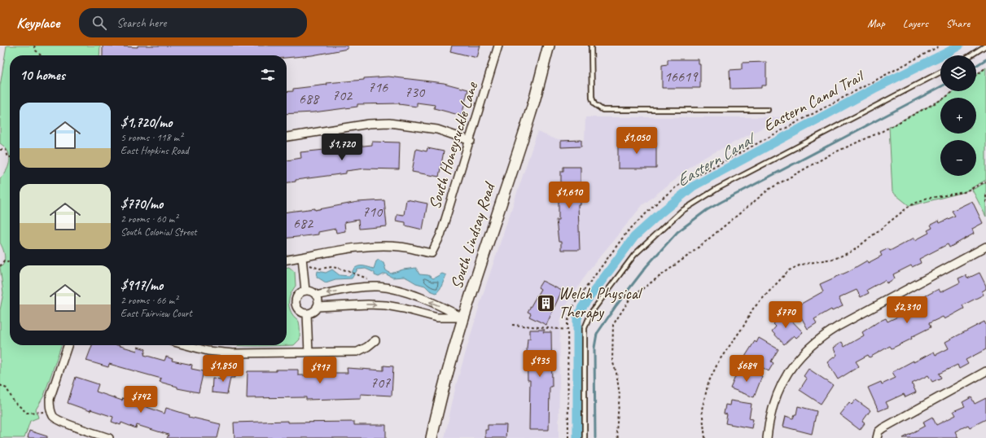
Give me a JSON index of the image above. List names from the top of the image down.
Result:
{
  "streets": {
    "main road": ["South Lindsay Road"],
    "street": ["South Honeysuckle Lane"],
    "path": ["Eastern Canal Trail"]
  },
  "water": ["Eastern Canal"],
  "places": {
    "building": ["Welch Physical Therapy"]
  },
  "house_numbers": [
    "16619",
    "716",
    "730",
    "702",
    "688",
    "710",
    "682",
    "707"
  ],
  "page": {
    "header": "Keyplace",
    "search": "Search here",
    "nav": ["Map", "Layers", "Share"],
    "map_buttons": ["+", "−"],
    "heading": "10 homes",
    "list": [
      {
        "name": "$1,720/mo",
        "note": "5 rooms · 118 m² · East Hopkins Road"
      },
      {
        "name": "$770/mo",
        "note": "2 rooms · 60 m² · South Colonial Street"
      },
      {
        "name": "$917/mo",
        "note": "2 rooms · 66 m² · East Fairview Court"
      }
    ],
    "price": [
      "$1,050",
      "$1,720",
      "$1,610",
      "$2,310",
      "$770",
      "$935",
      "$1,850",
      "$684",
      "$917",
      "$742"
    ]
  }
}
